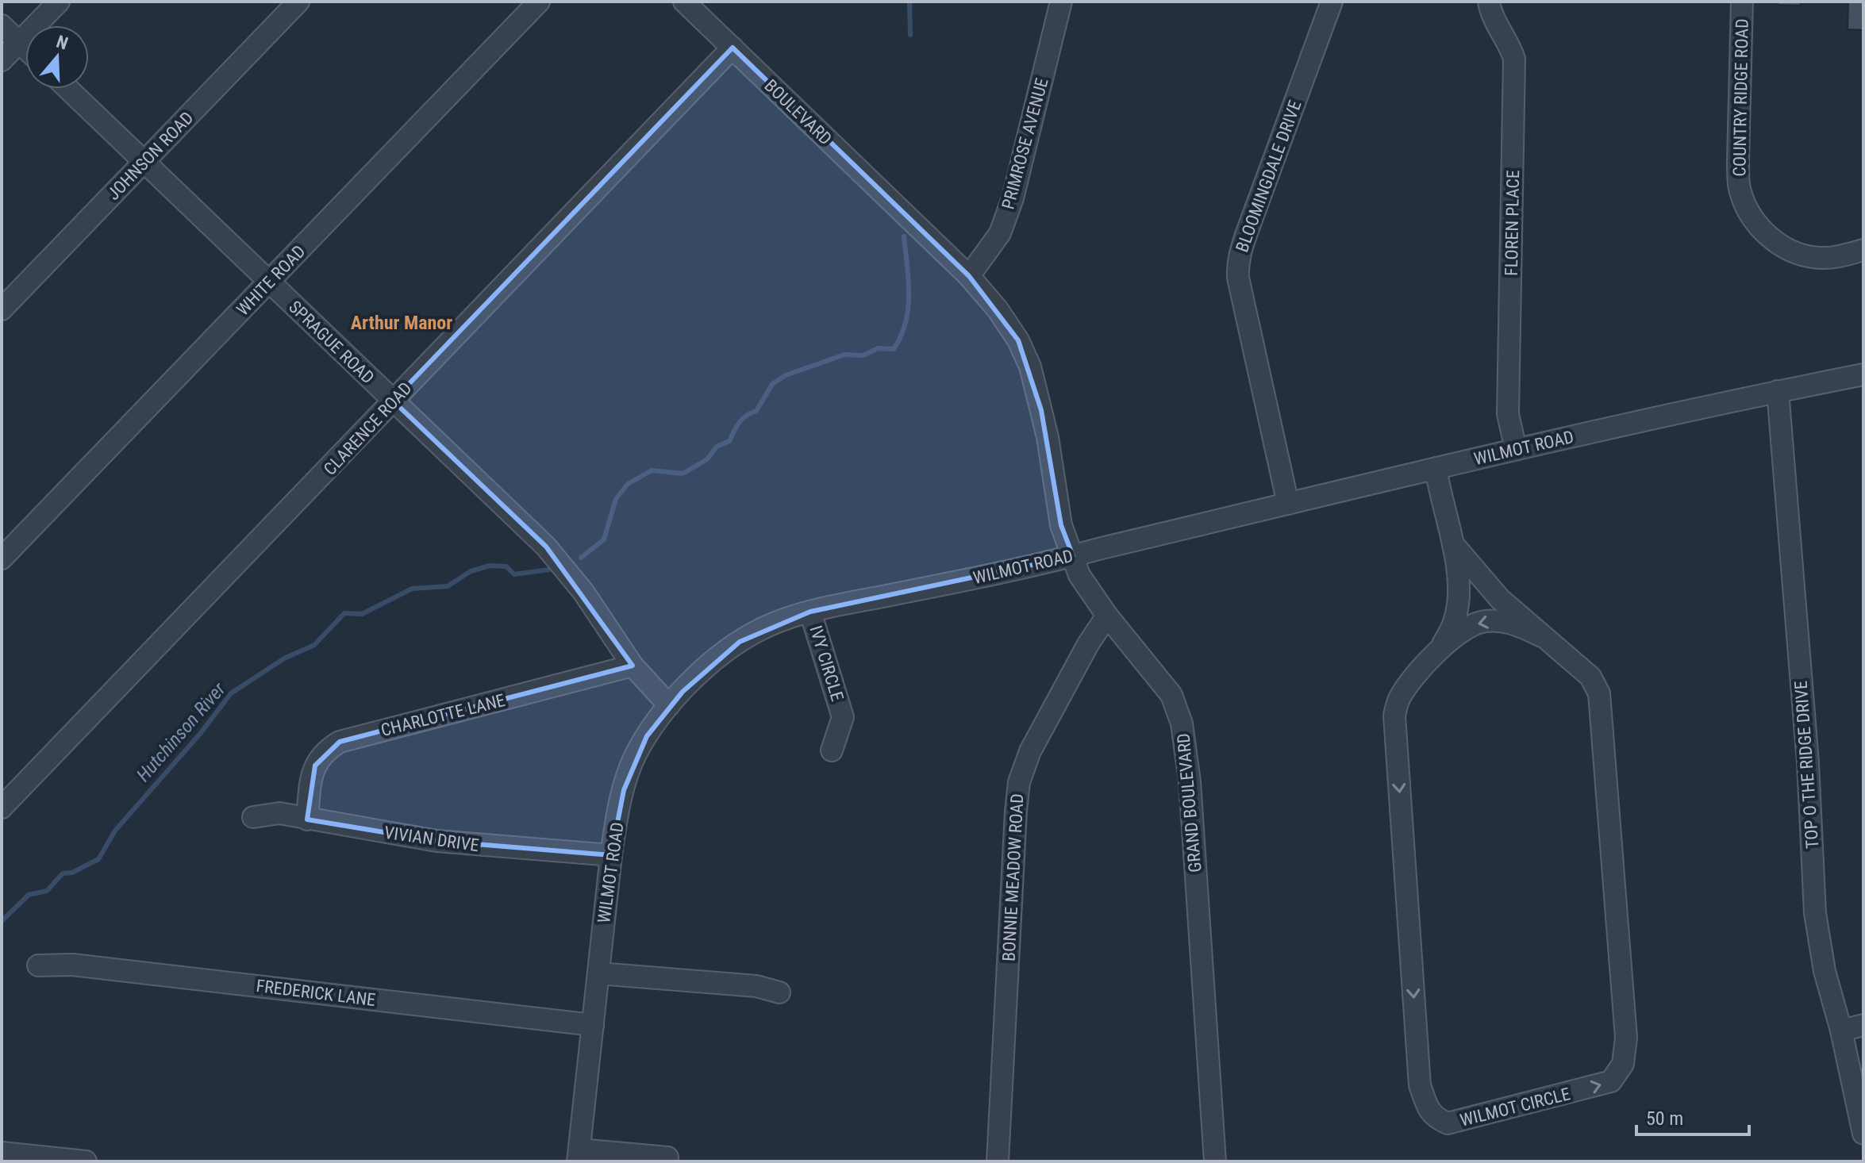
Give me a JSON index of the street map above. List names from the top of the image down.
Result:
{
  "streets": {
    "street": [
      "COUNTRY RIDGE ROAD",
      "BOULEVARD",
      "PRIMROSE AVENUE",
      "JOHNSON ROAD",
      "BLOOMINGDALE DRIVE",
      "FLOREN PLACE",
      "WHITE ROAD",
      "SPRAGUE ROAD",
      "CLARENCE ROAD",
      "WILMOT ROAD",
      "IVY CIRCLE",
      "CHARLOTTE LANE",
      "TOP O THE RIDGE DRIVE",
      "GRAND BOULEVARD",
      "VIVIAN DRIVE",
      "BONNIE MEADOW ROAD",
      "FREDERICK LANE",
      "WILMOT CIRCLE"
    ]
  },
  "crossings": [
    ["BOULEVARD", "CLARENCE ROAD"],
    ["BOULEVARD", "GRAND BOULEVARD"],
    ["PRIMROSE AVENUE", "GRAND BOULEVARD"],
    ["JOHNSON ROAD", "SPRAGUE ROAD"],
    ["BLOOMINGDALE DRIVE", "WILMOT ROAD"],
    ["FLOREN PLACE", "WILMOT ROAD"],
    ["WHITE ROAD", "SPRAGUE ROAD"],
    ["SPRAGUE ROAD", "CLARENCE ROAD"],
    ["SPRAGUE ROAD", "WILMOT ROAD"],
    ["SPRAGUE ROAD", "CHARLOTTE LANE"],
    ["WILMOT ROAD", "IVY CIRCLE"],
    ["WILMOT ROAD", "TOP O THE RIDGE DRIVE"],
    ["WILMOT ROAD", "GRAND BOULEVARD"],
    ["WILMOT ROAD", "VIVIAN DRIVE"],
    ["WILMOT ROAD", "FREDERICK LANE"],
    ["WILMOT ROAD", "WILMOT CIRCLE"],
    ["CHARLOTTE LANE", "VIVIAN DRIVE"],
    ["GRAND BOULEVARD", "BONNIE MEADOW ROAD"]
  ],
  "districts": ["Arthur Manor"],
  "water": ["Hutchinson River"],
  "scale_bar": "50 m",
  "north": "top"
}
